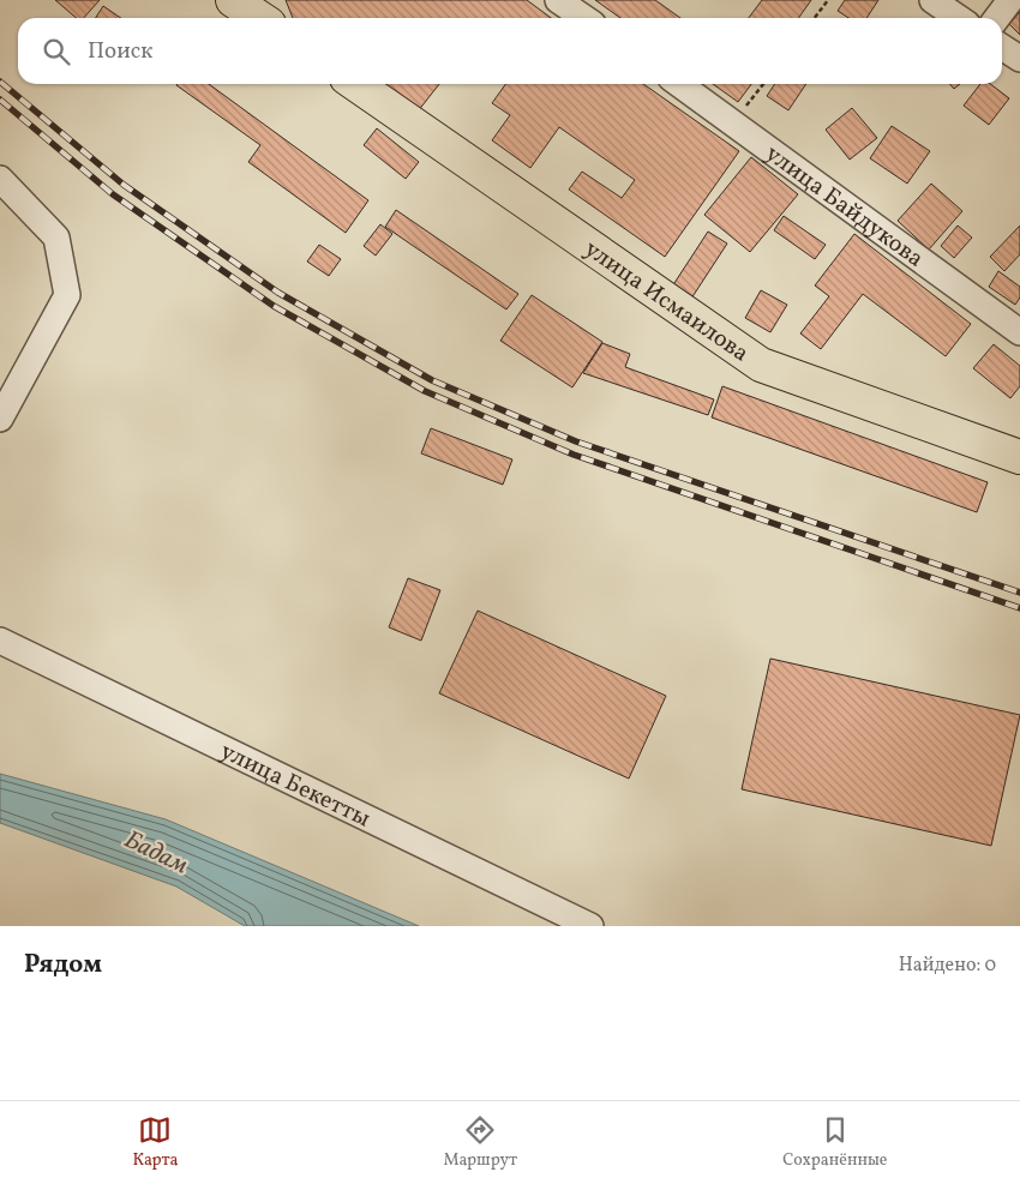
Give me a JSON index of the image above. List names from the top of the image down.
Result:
{
  "streets": {
    "main road": ["улица Исмаилова"],
    "street": ["улица Байдукова", "улица Бекетты"]
  },
  "water": ["Бадам"],
  "page": {
    "search": "Поиск",
    "heading": ["Рядом", "Найдено: 0"],
    "nav": ["Карта", "Маршрут", "Сохранённые"]
  }
}
